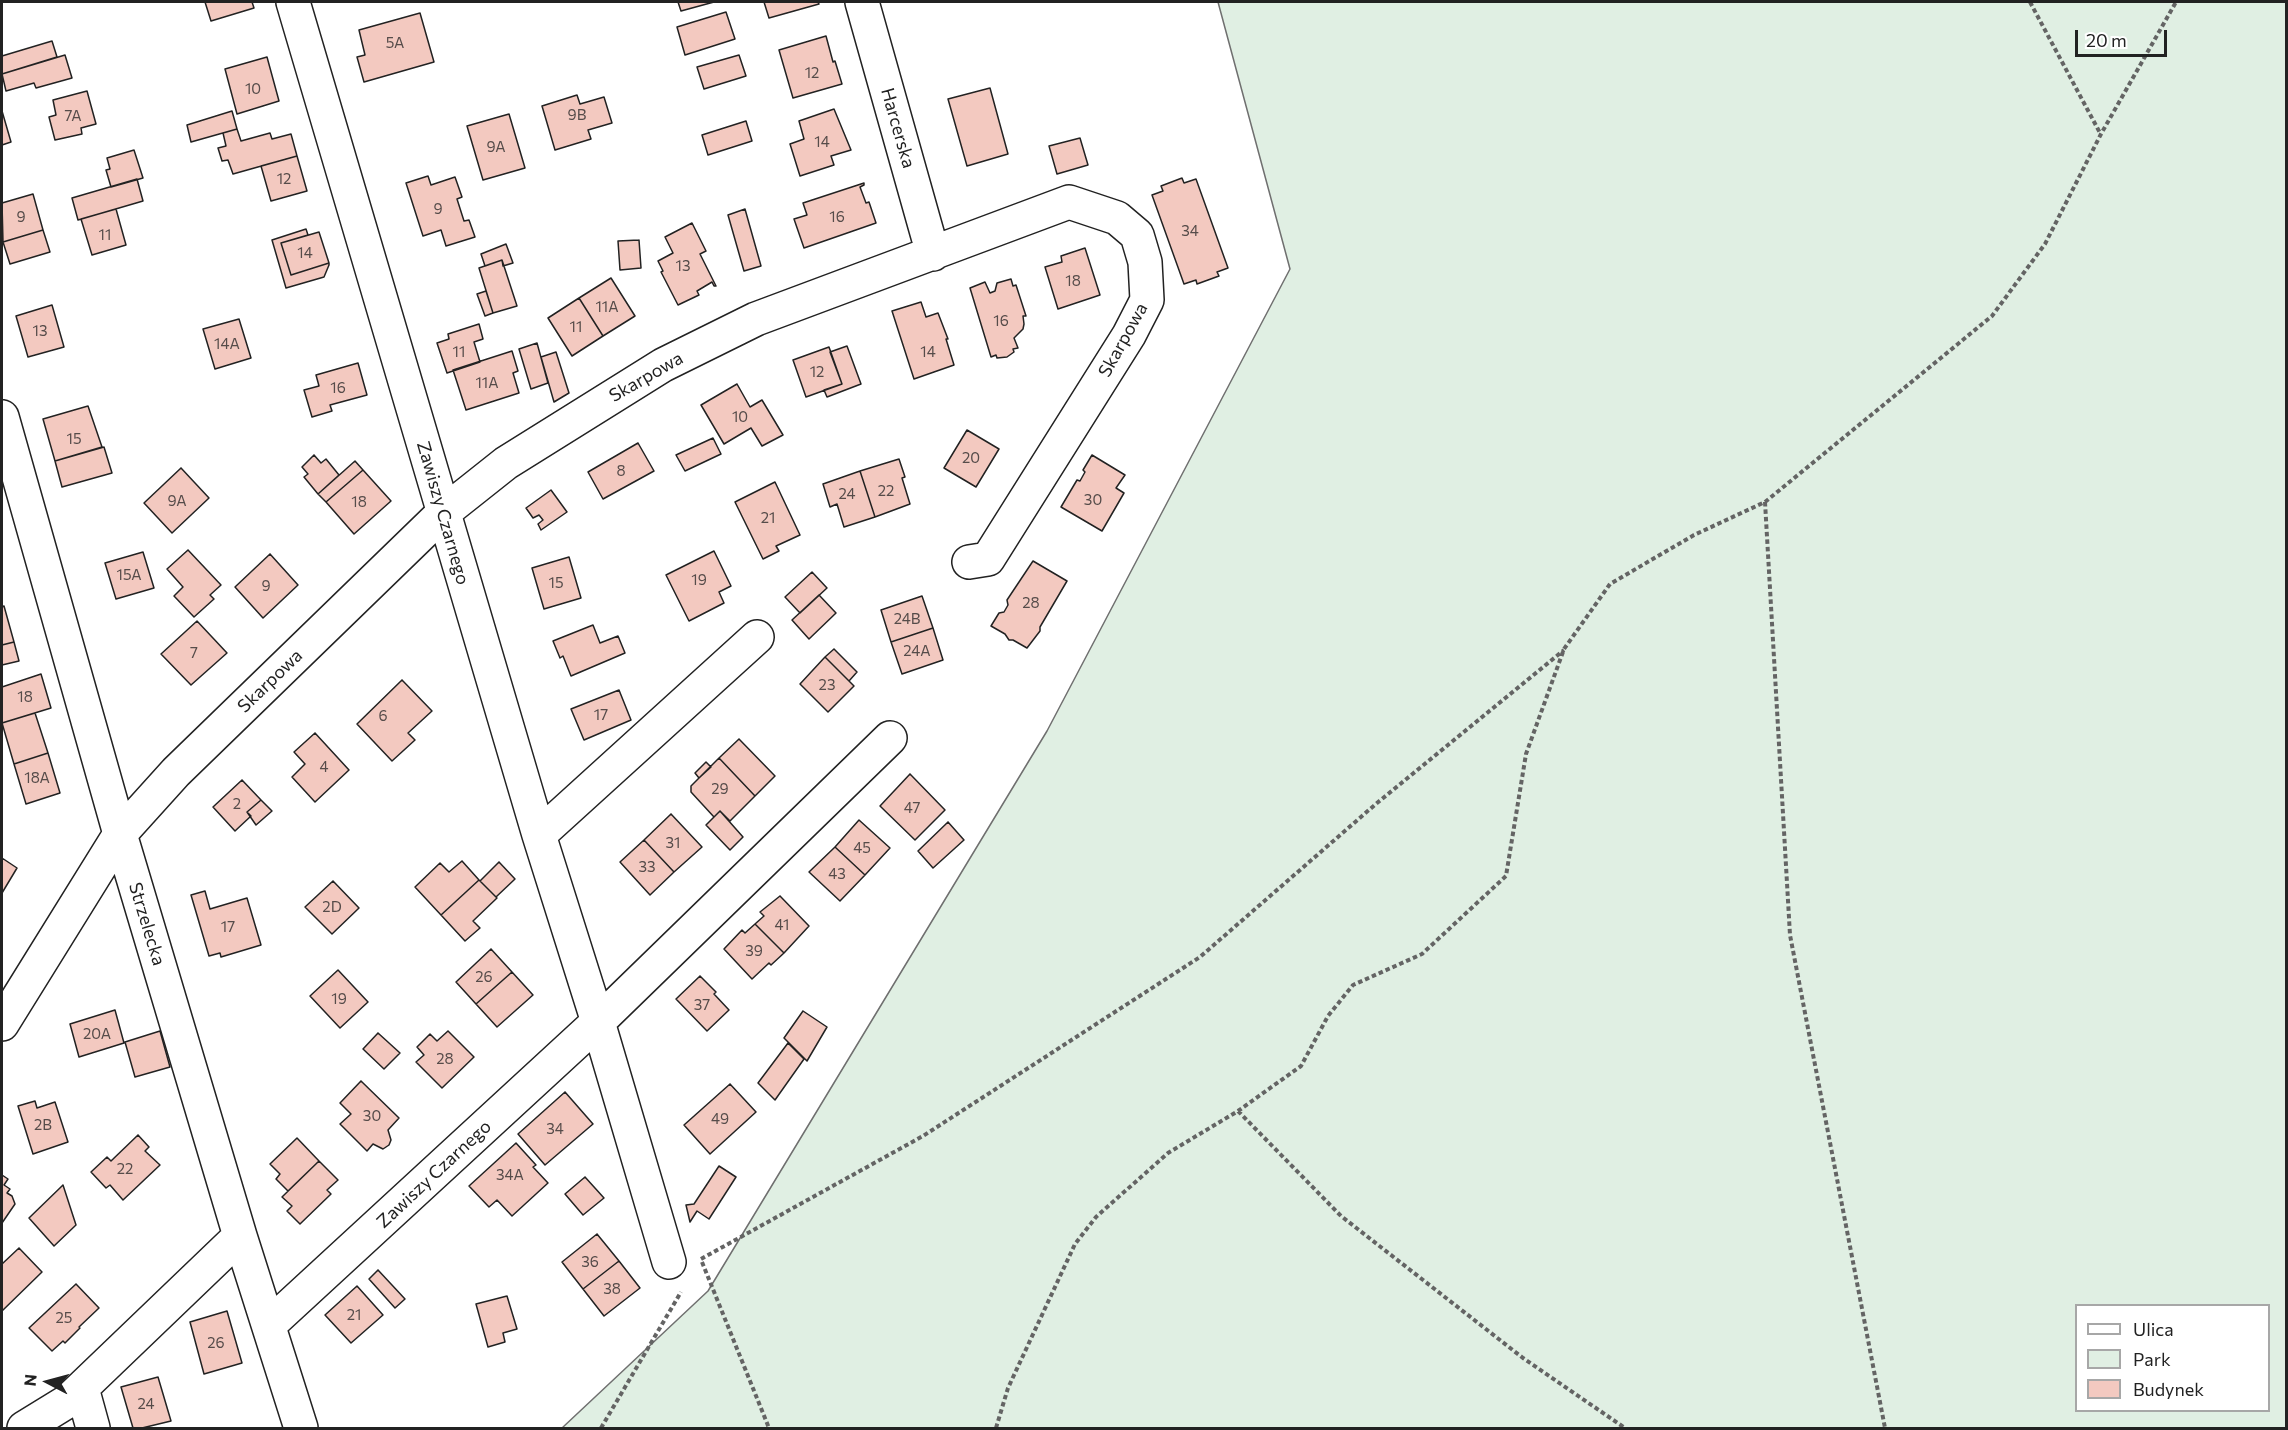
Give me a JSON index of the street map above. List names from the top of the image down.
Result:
{
  "streets": {
    "street": [
      "Harcerska",
      "Skarpowa",
      "Zawiszy Czarnego",
      "Strzelecka"
    ]
  },
  "crossings": [
    ["Harcerska", "Skarpowa"],
    ["Skarpowa", "Zawiszy Czarnego"],
    ["Skarpowa", "Strzelecka"],
    ["Zawiszy Czarnego", "Strzelecka"]
  ],
  "house_numbers": [
    "5A",
    "12",
    "10",
    "9B",
    "7A",
    "14",
    "9A",
    "12",
    "9",
    "9",
    "16",
    "34",
    "11",
    "14",
    "13",
    "18",
    "11A",
    "16",
    "11",
    "13",
    "14A",
    "11",
    "14",
    "12",
    "11A",
    "16",
    "10",
    "15",
    "20",
    "8",
    "22",
    "24",
    "30",
    "9A",
    "18",
    "21",
    "15A",
    "19",
    "15",
    "9",
    "28",
    "24B",
    "24A",
    "7",
    "23",
    "18",
    "17",
    "6",
    "4",
    "18A",
    "29",
    "2",
    "47",
    "31",
    "45",
    "33",
    "43",
    "2D",
    "41",
    "17",
    "39",
    "26",
    "19",
    "37",
    "20A",
    "28",
    "30",
    "49",
    "2B",
    "34",
    "22",
    "34A",
    "36",
    "38",
    "21",
    "25",
    "26",
    "24"
  ],
  "legend": ["Ulica", "Park", "Budynek"],
  "scale_bar": "20 m",
  "north": "left"
}
